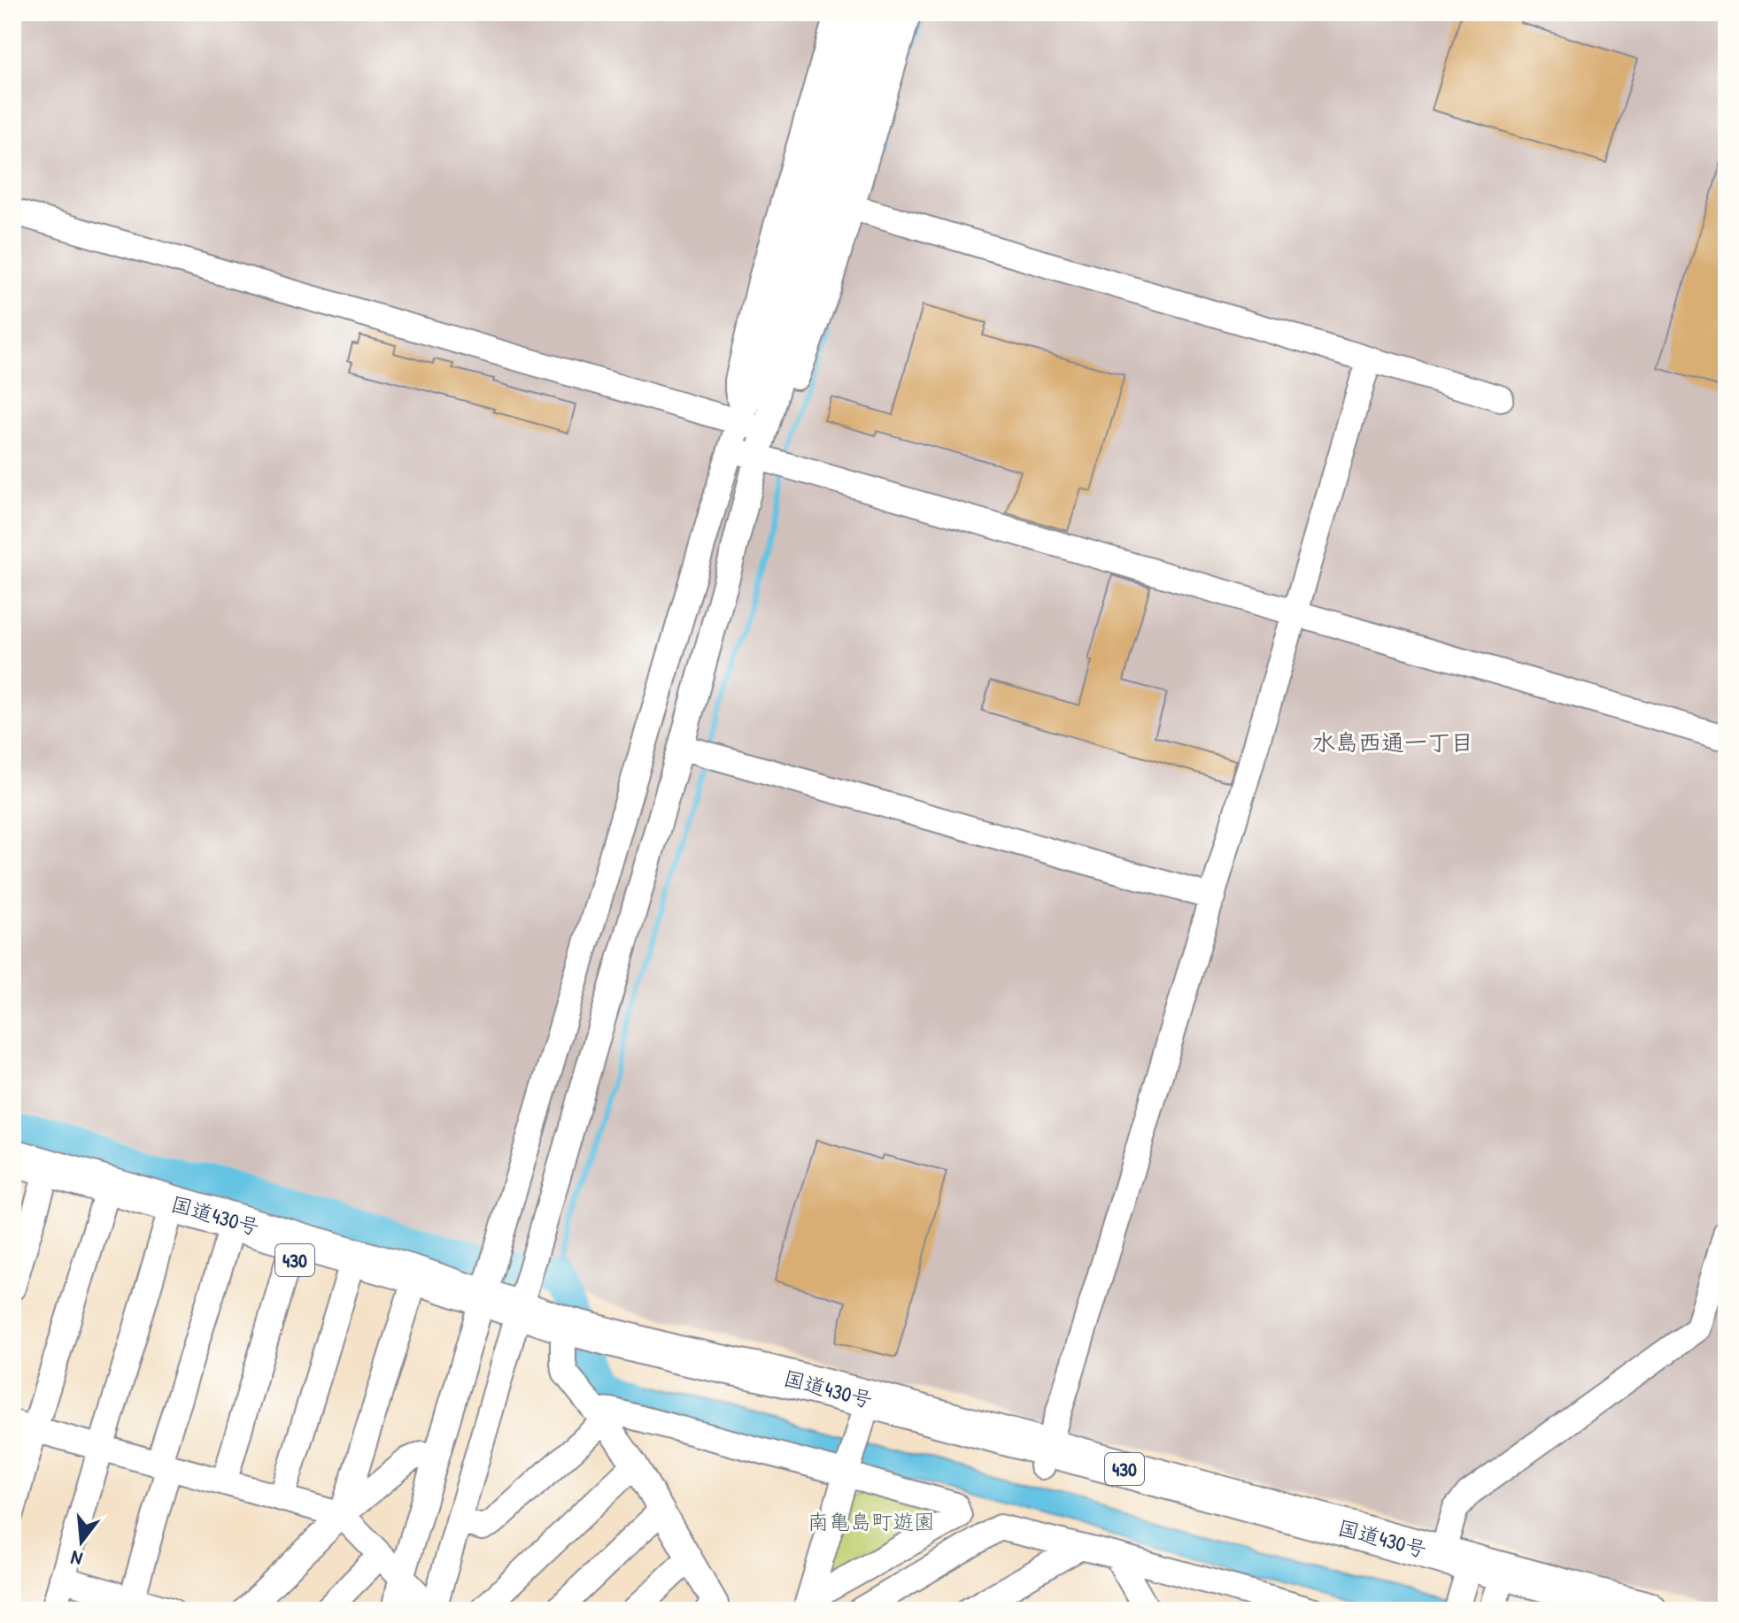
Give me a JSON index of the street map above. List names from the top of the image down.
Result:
{
  "streets": {
    "highway": ["国道430号", "430"]
  },
  "districts": ["水島西通一丁目"],
  "parks": ["南亀島町遊園"],
  "north": "bottom"
}
